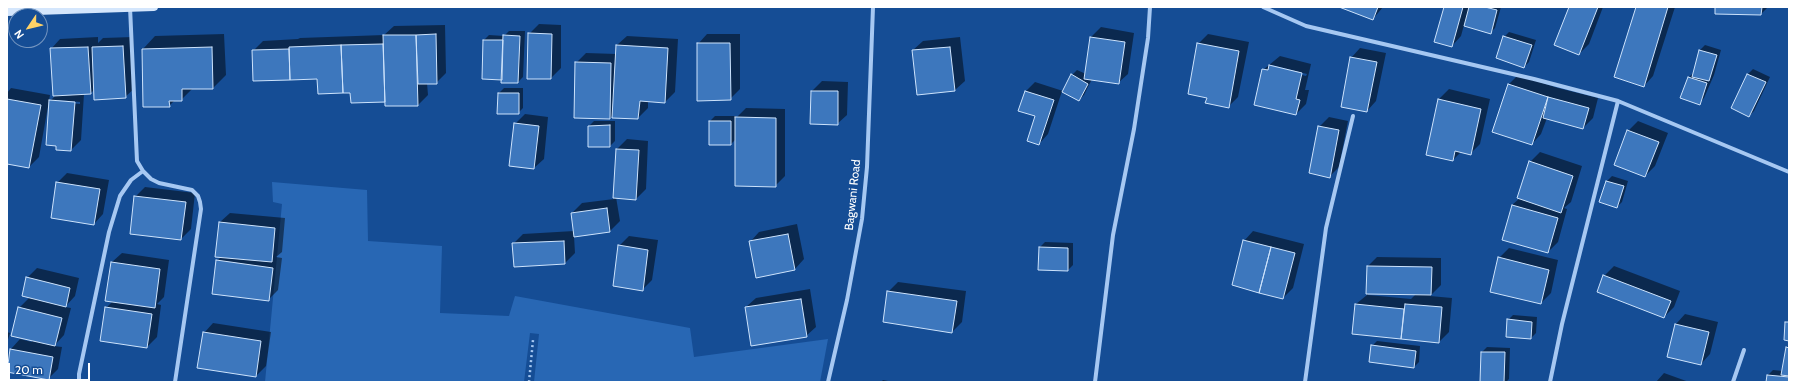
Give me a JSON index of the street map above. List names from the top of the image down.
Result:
{
  "streets": {
    "street": ["Bagwani Road"]
  },
  "scale_bar": "20 m",
  "north": "bottom left"
}
